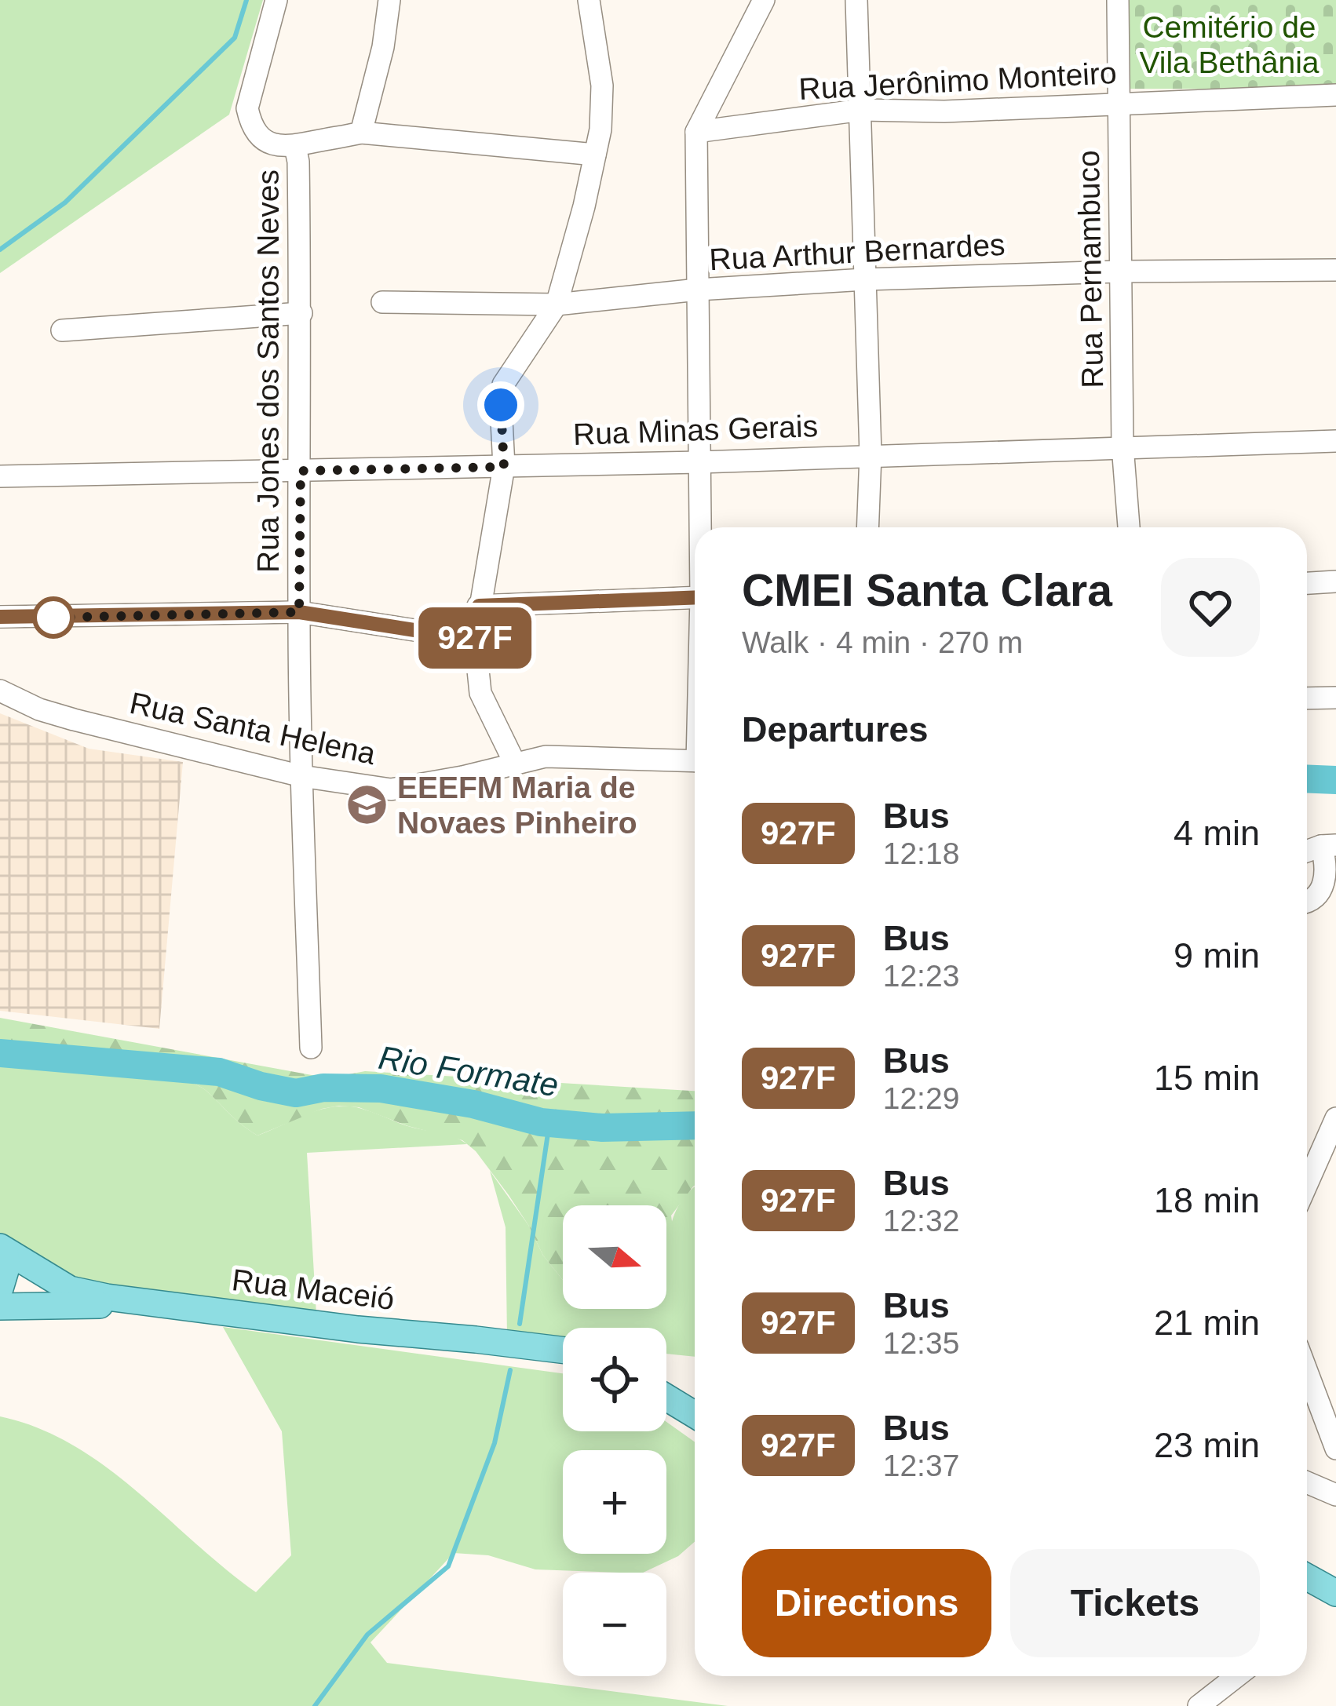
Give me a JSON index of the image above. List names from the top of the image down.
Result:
{
  "streets": {
    "main road": ["Rua Maceió"],
    "street": [
      "Rua Jerônimo Monteiro",
      "Rua Arthur Bernardes",
      "Rua Pernambuco",
      "Rua Jones dos Santos Neves",
      "Rua Minas Gerais",
      "Rua Santa Helena"
    ]
  },
  "crossings": [
    ["Rua Jerônimo Monteiro", "Rua Pernambuco"],
    ["Rua Arthur Bernardes", "Rua Pernambuco"],
    ["Rua Pernambuco", "Rua Minas Gerais"],
    ["Rua Jones dos Santos Neves", "Rua Minas Gerais"],
    ["Rua Jones dos Santos Neves", "Rua Santa Helena"]
  ],
  "water": ["Rio Formate"],
  "parks": ["Cemitério de Vila Bethânia"],
  "places": {
    "school or university": ["EEEFM Maria de Novaes Pinheiro"]
  },
  "lines": ["bus line 927F"],
  "north": "right",
  "page": {
    "on_map": "927F",
    "heading": [
      ["CMEI Santa Clara", "Walk · 4 min · 270 m"],
      "Departures"
    ],
    "list": [
      {
        "mark": "927F",
        "name": "Bus",
        "note": "12:18",
        "value": "4 min"
      },
      {
        "mark": "927F",
        "name": "Bus",
        "note": "12:23",
        "value": "9 min"
      },
      {
        "mark": "927F",
        "name": "Bus",
        "note": "12:29",
        "value": "15 min"
      },
      {
        "mark": "927F",
        "name": "Bus",
        "note": "12:32",
        "value": "18 min"
      },
      {
        "mark": "927F",
        "name": "Bus",
        "note": "12:35",
        "value": "21 min"
      },
      {
        "mark": "927F",
        "name": "Bus",
        "note": "12:37",
        "value": "23 min"
      }
    ],
    "map_buttons": ["+", "−"],
    "buttons": ["Directions", "Tickets"]
  }
}
